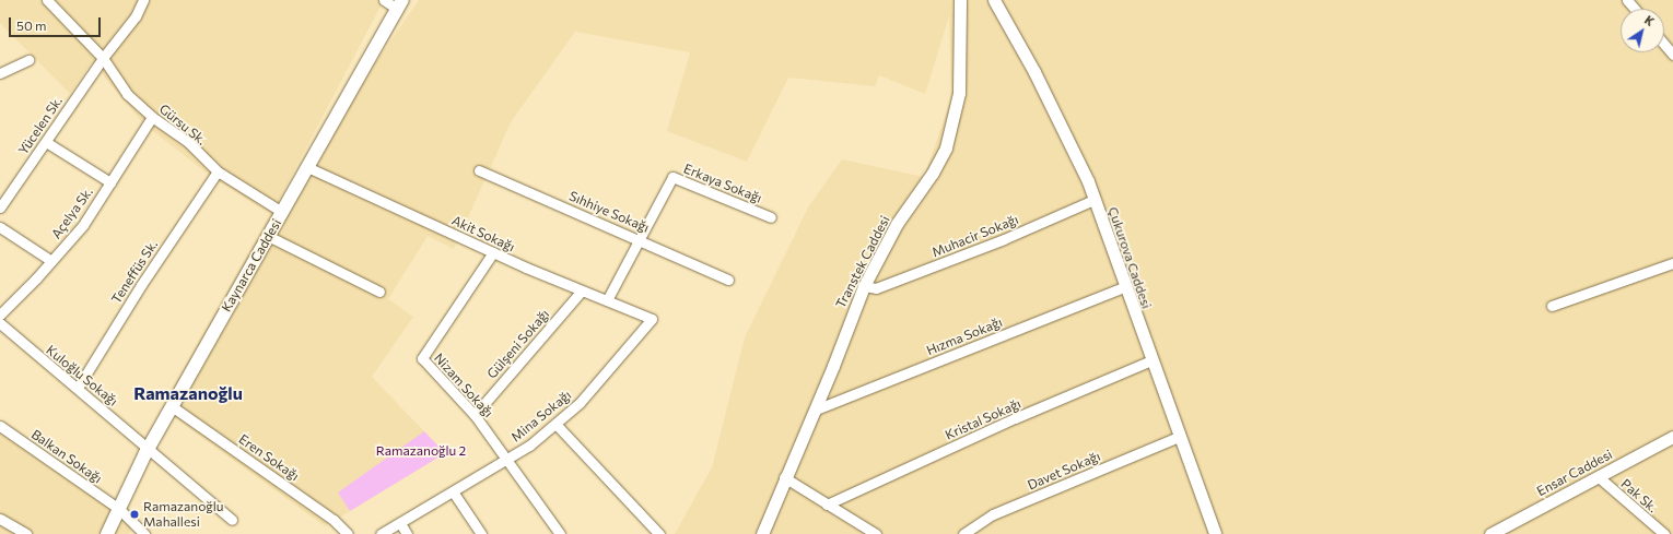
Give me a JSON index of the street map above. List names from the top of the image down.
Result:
{
  "streets": {
    "main road": ["Kaynarca Caddesi"],
    "street": [
      "Gürsu Sk.",
      "Yücelen Sk.",
      "Erkaya Sokağı",
      "Sıhhiye Sokağı",
      "Açelya Sk.",
      "Akit Sokağı",
      "Muhacir Sokağı",
      "Çukurova Caddesi",
      "Transtek Caddesi",
      "Teneffüs Sk.",
      "Hızma Sokağı",
      "Gülşeni Sokağı",
      "Kuloğlu Sokağı",
      "Nizam Sokağı",
      "Mina Sokağı",
      "Kristal Sokağı",
      "Balkan Sokağı",
      "Eren Sokağı",
      "Davet Sokağı",
      "Ensar Caddesi",
      "Pak Sk."
    ]
  },
  "crossings": [
    ["Gürsu Sk.", "Yücelen Sk."],
    ["Gürsu Sk.", "Açelya Sk."],
    ["Gürsu Sk.", "Kaynarca Caddesi"],
    ["Gürsu Sk.", "Teneffüs Sk."],
    ["Erkaya Sokağı", "Sıhhiye Sokağı"],
    ["Erkaya Sokağı", "Akit Sokağı"],
    ["Akit Sokağı", "Kaynarca Caddesi"],
    ["Akit Sokağı", "Gülşeni Sokağı"],
    ["Akit Sokağı", "Nizam Sokağı"],
    ["Akit Sokağı", "Mina Sokağı"],
    ["Muhacir Sokağı", "Çukurova Caddesi"],
    ["Muhacir Sokağı", "Transtek Caddesi"],
    ["Çukurova Caddesi", "Hızma Sokağı"],
    ["Çukurova Caddesi", "Kristal Sokağı"],
    ["Çukurova Caddesi", "Davet Sokağı"],
    ["Transtek Caddesi", "Hızma Sokağı"],
    ["Kaynarca Caddesi", "Kuloğlu Sokağı"],
    ["Kaynarca Caddesi", "Balkan Sokağı"],
    ["Kaynarca Caddesi", "Eren Sokağı"],
    ["Teneffüs Sk.", "Kuloğlu Sokağı"],
    ["Gülşeni Sokağı", "Nizam Sokağı"],
    ["Nizam Sokağı", "Mina Sokağı"],
    ["Ensar Caddesi", "Pak Sk."]
  ],
  "districts": ["Ramazanoğlu"],
  "parks": ["Ramazanoğlu 2"],
  "places": ["Ramazanoğlu Mahallesi"],
  "scale_bar": "50 m",
  "north": "top right"
}
